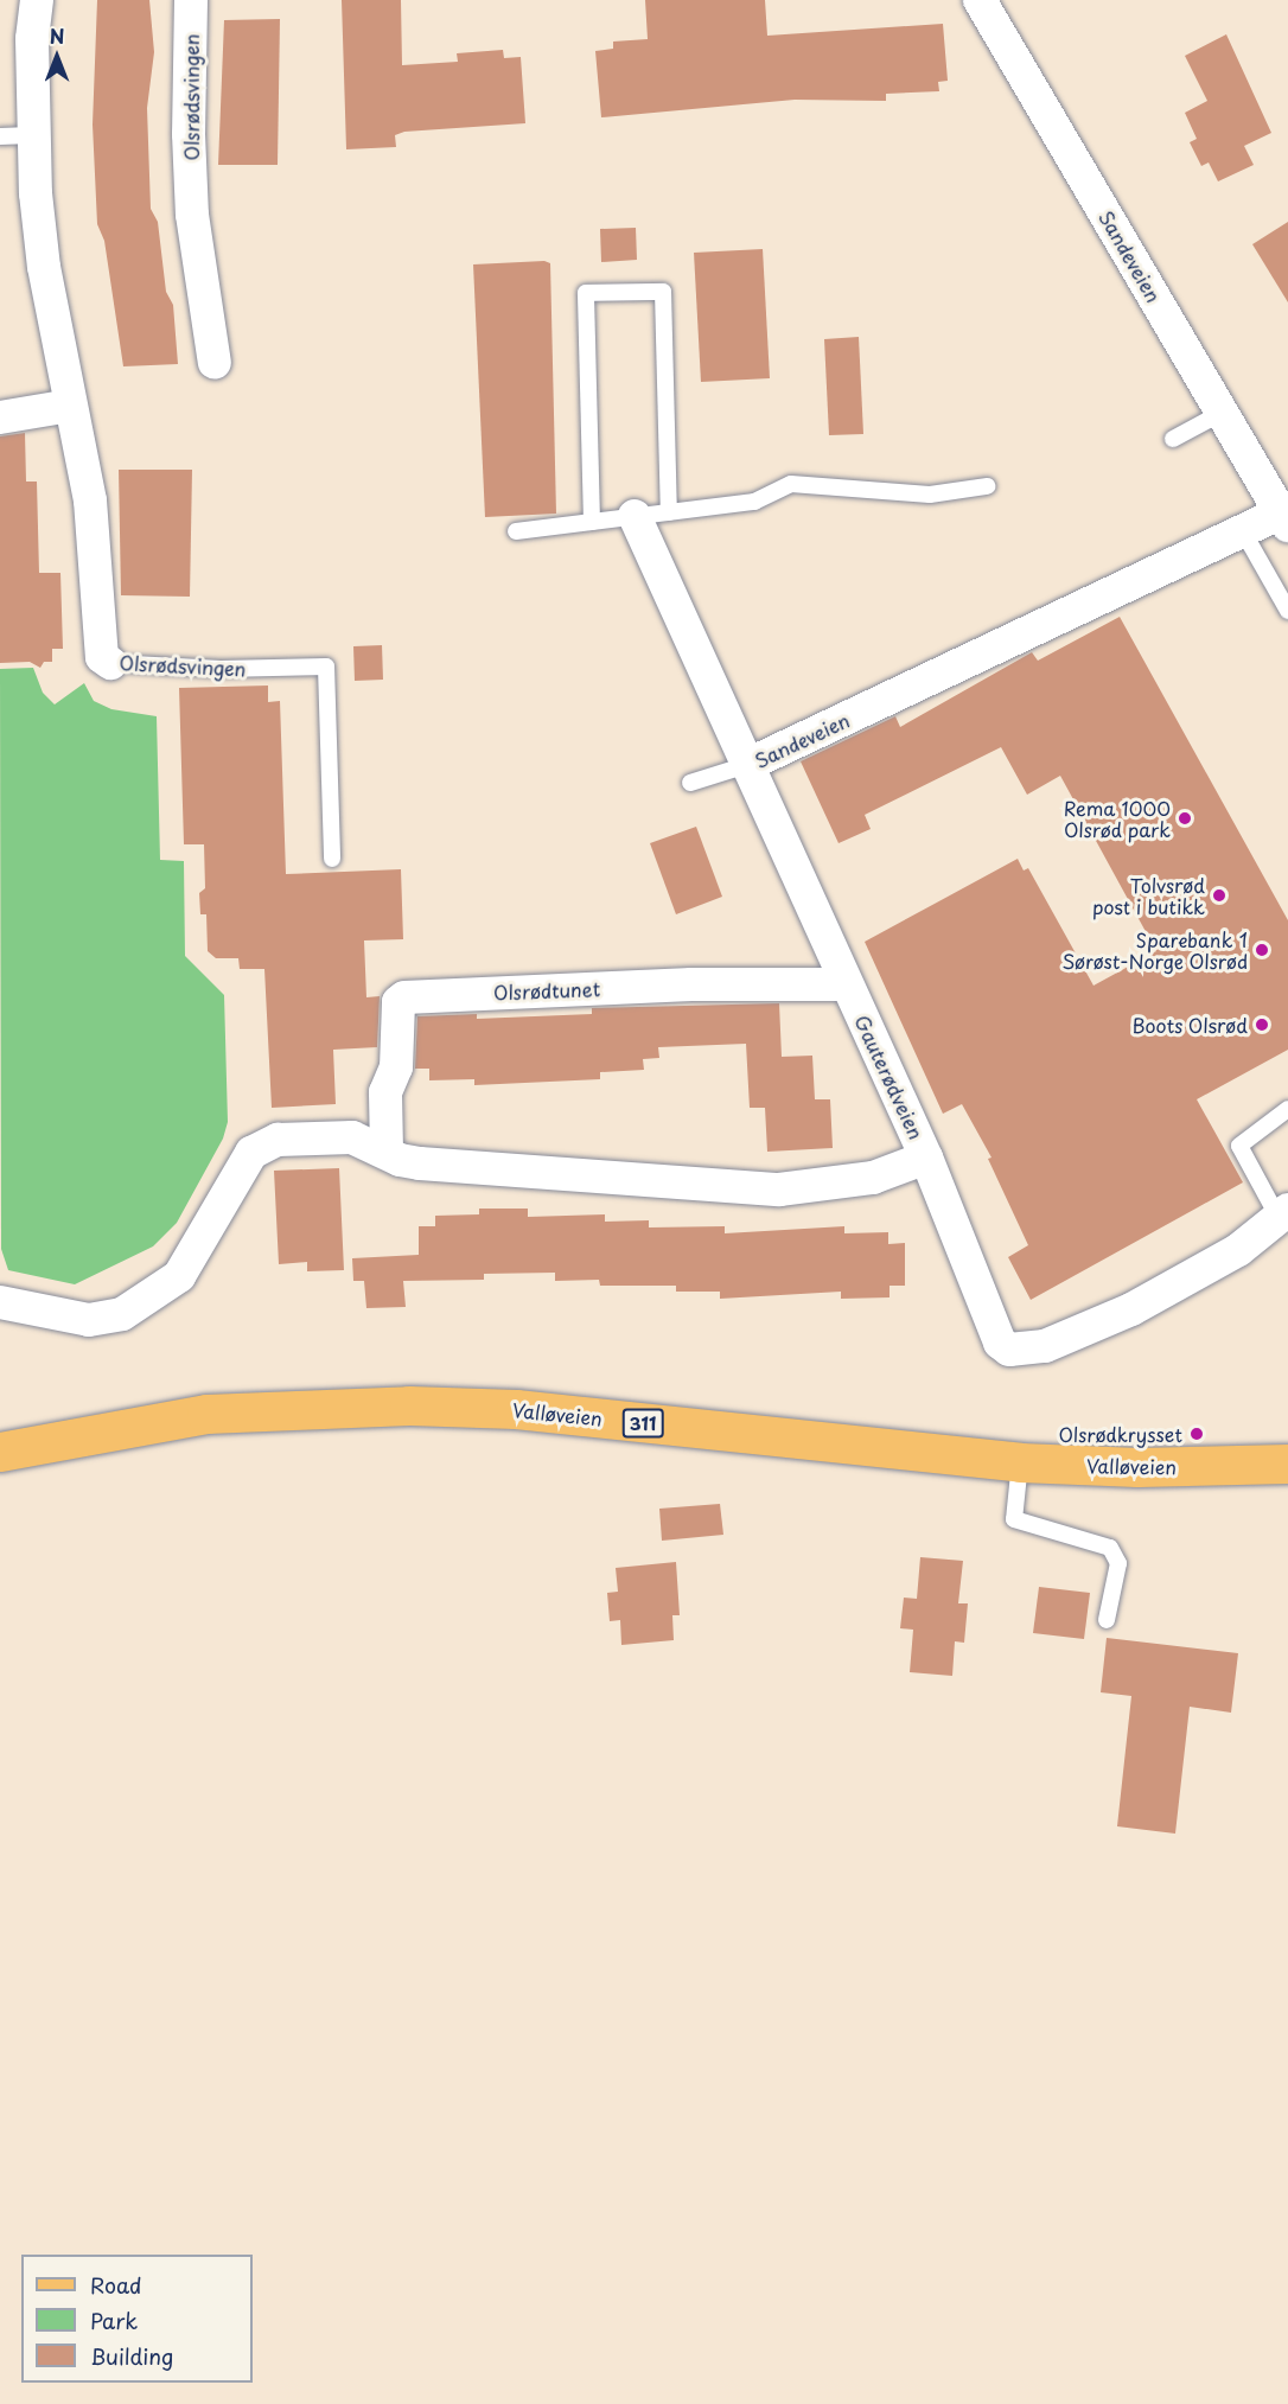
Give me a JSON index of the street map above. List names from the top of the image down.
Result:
{
  "streets": {
    "main road": ["Valløveien", "311"],
    "street": [
      "Olsrødsvingen",
      "Sandeveien",
      "Olsrødtunet",
      "Gauterødveien"
    ]
  },
  "crossings": [
    ["Sandeveien", "Gauterødveien"],
    ["Olsrødtunet", "Gauterødveien"]
  ],
  "places": [
    "Rema 1000 Olsrød park",
    "Tolvsrød post i butikk",
    "Sparebank 1 Sørøst-Norge Olsrød",
    "Boots Olsrød",
    "Olsrødkrysset"
  ],
  "legend": ["Road", "Park", "Building"],
  "north": "top"
}
